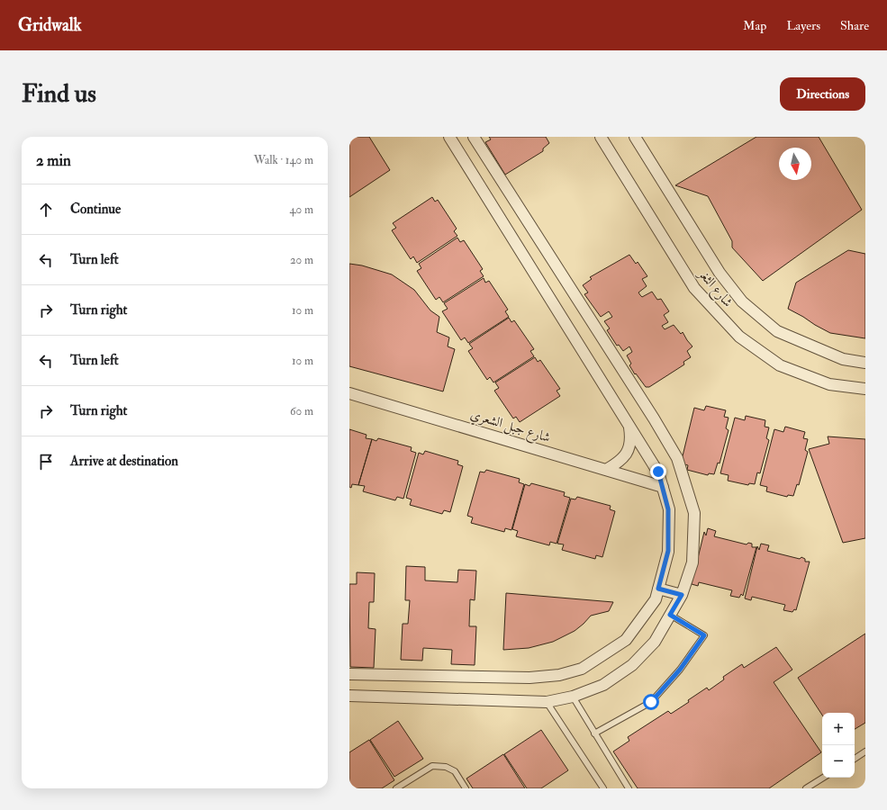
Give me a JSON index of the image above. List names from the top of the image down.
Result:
{
  "streets": {
    "street": ["شارع الثغر", "شارع جبل الشعري"]
  },
  "north": "bottom",
  "page": {
    "header": "Gridwalk",
    "nav": ["Map", "Layers", "Share"],
    "buttons": "Directions",
    "title": "Find us",
    "heading": ["2 min", "Walk · 140 m"],
    "list": [
      ["Continue", "40 m"],
      ["Turn left", "20 m"],
      ["Turn right", "10 m"],
      ["Turn left", "10 m"],
      ["Turn right", "60 m"],
      "Arrive at destination"
    ],
    "map_buttons": ["+", "−"]
  }
}
